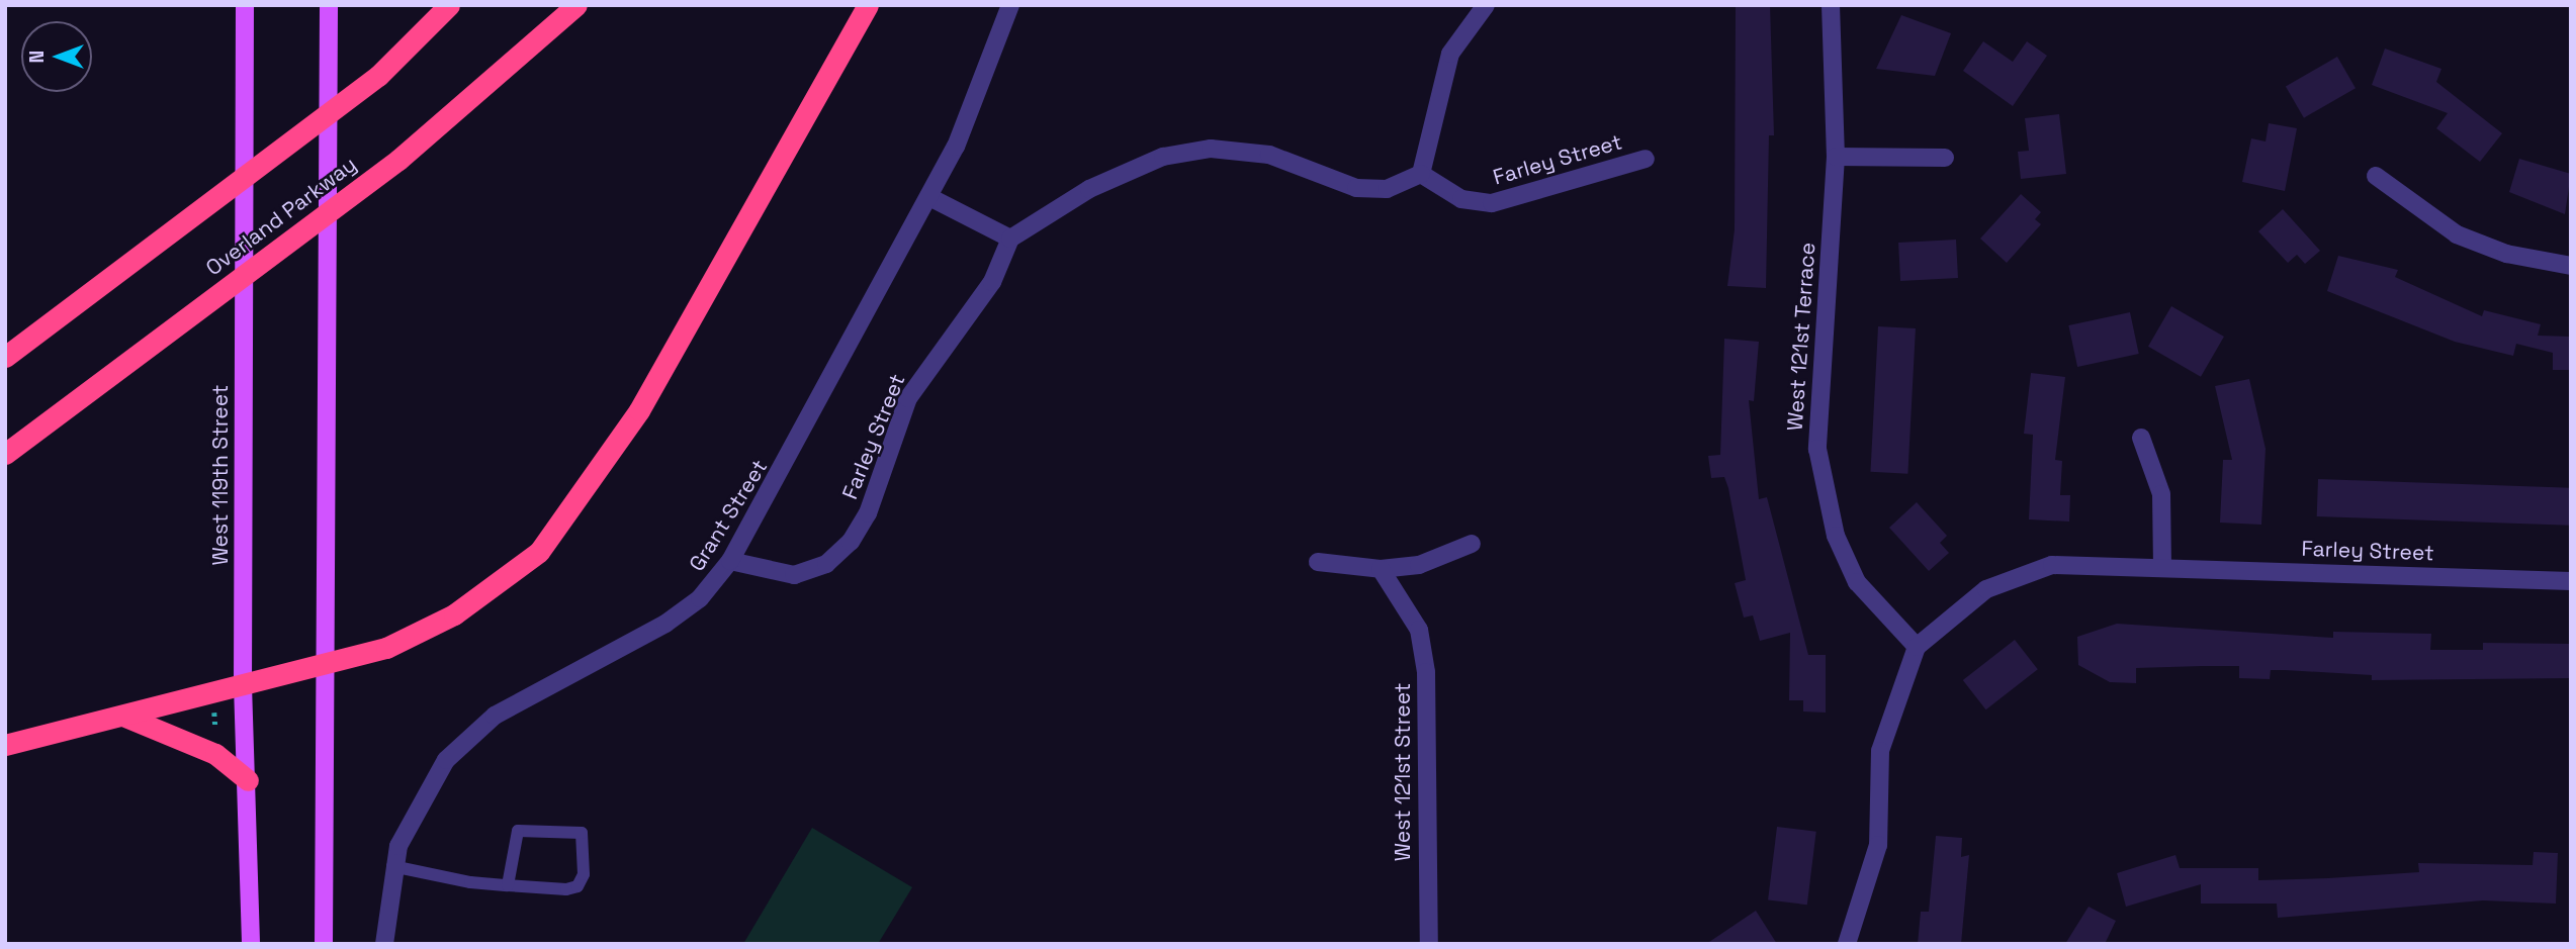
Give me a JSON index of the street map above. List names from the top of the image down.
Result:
{
  "streets": {
    "highway": ["Overland Parkway"],
    "main road": ["West 119th Street"],
    "street": [
      "Farley Street",
      "West 121st Terrace",
      "Grant Street",
      "West 121st Street"
    ]
  },
  "crossings": [
    ["Farley Street", "West 121st Terrace"],
    ["Farley Street", "Grant Street"]
  ],
  "north": "left"
}
